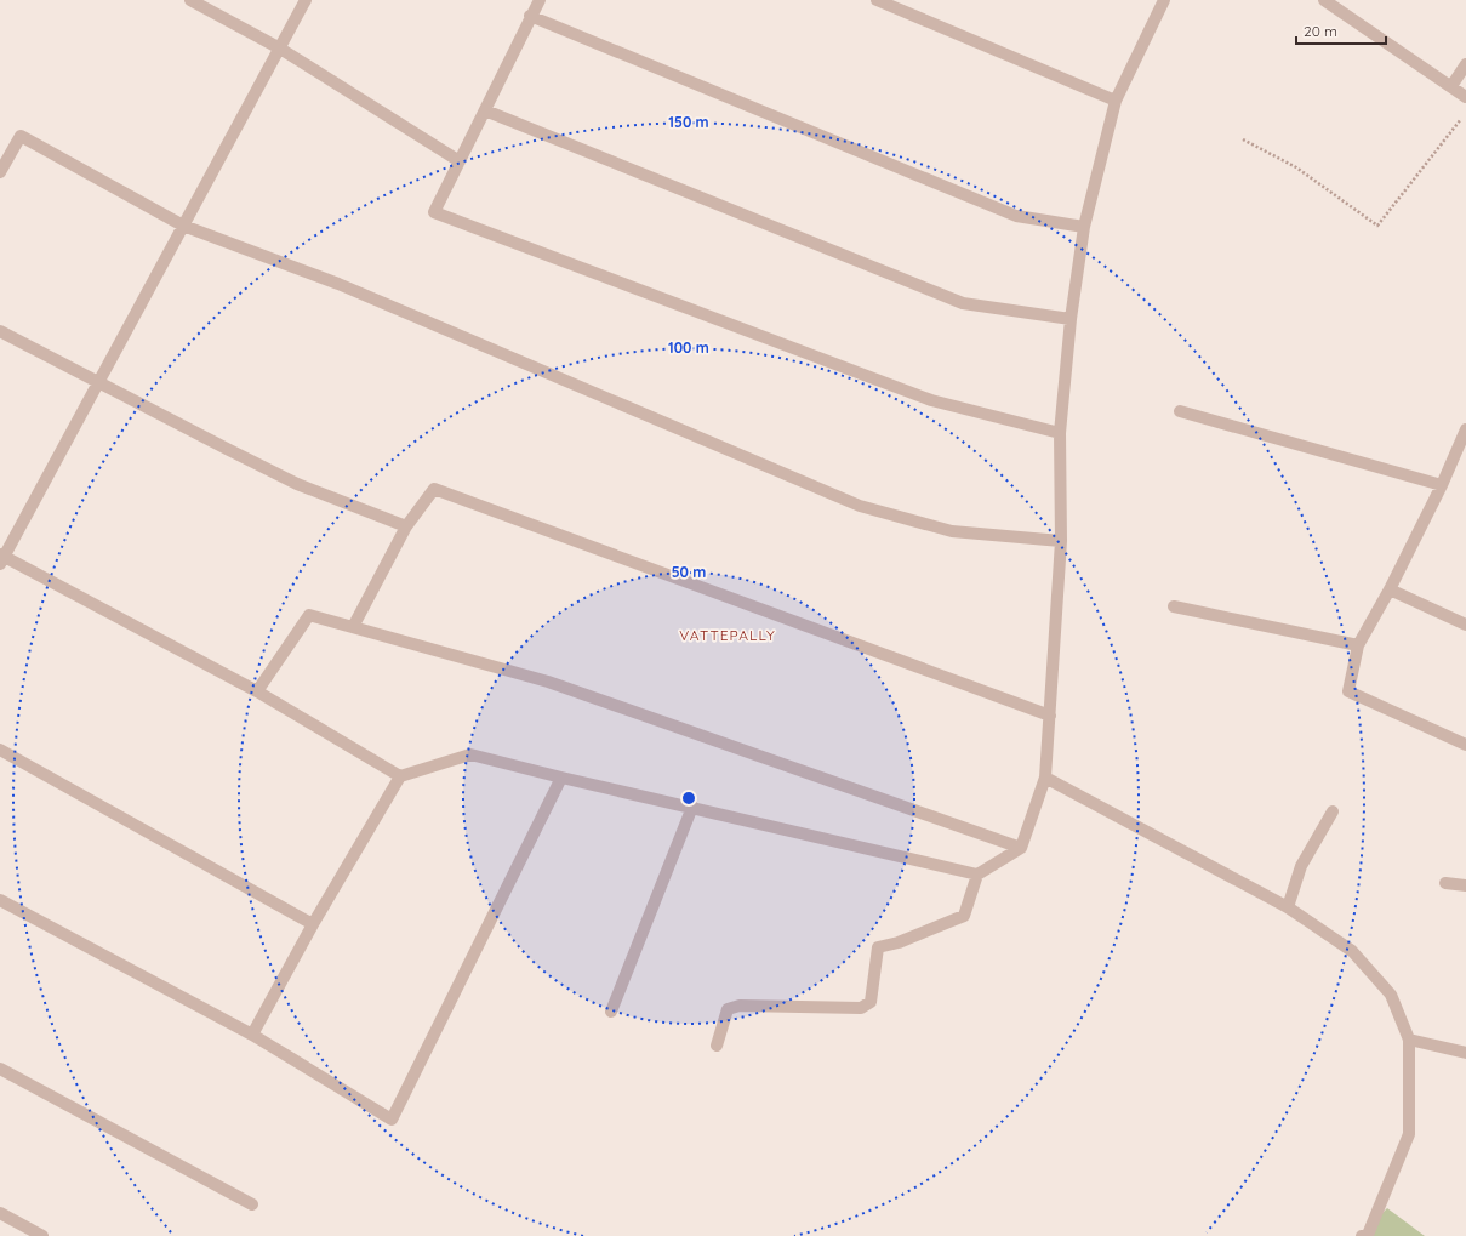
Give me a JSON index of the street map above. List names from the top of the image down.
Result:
{
  "districts": ["VATTEPALLY"],
  "scale_bar": "20 m",
  "rings": ["150 m", "100 m", "50 m"]
}
